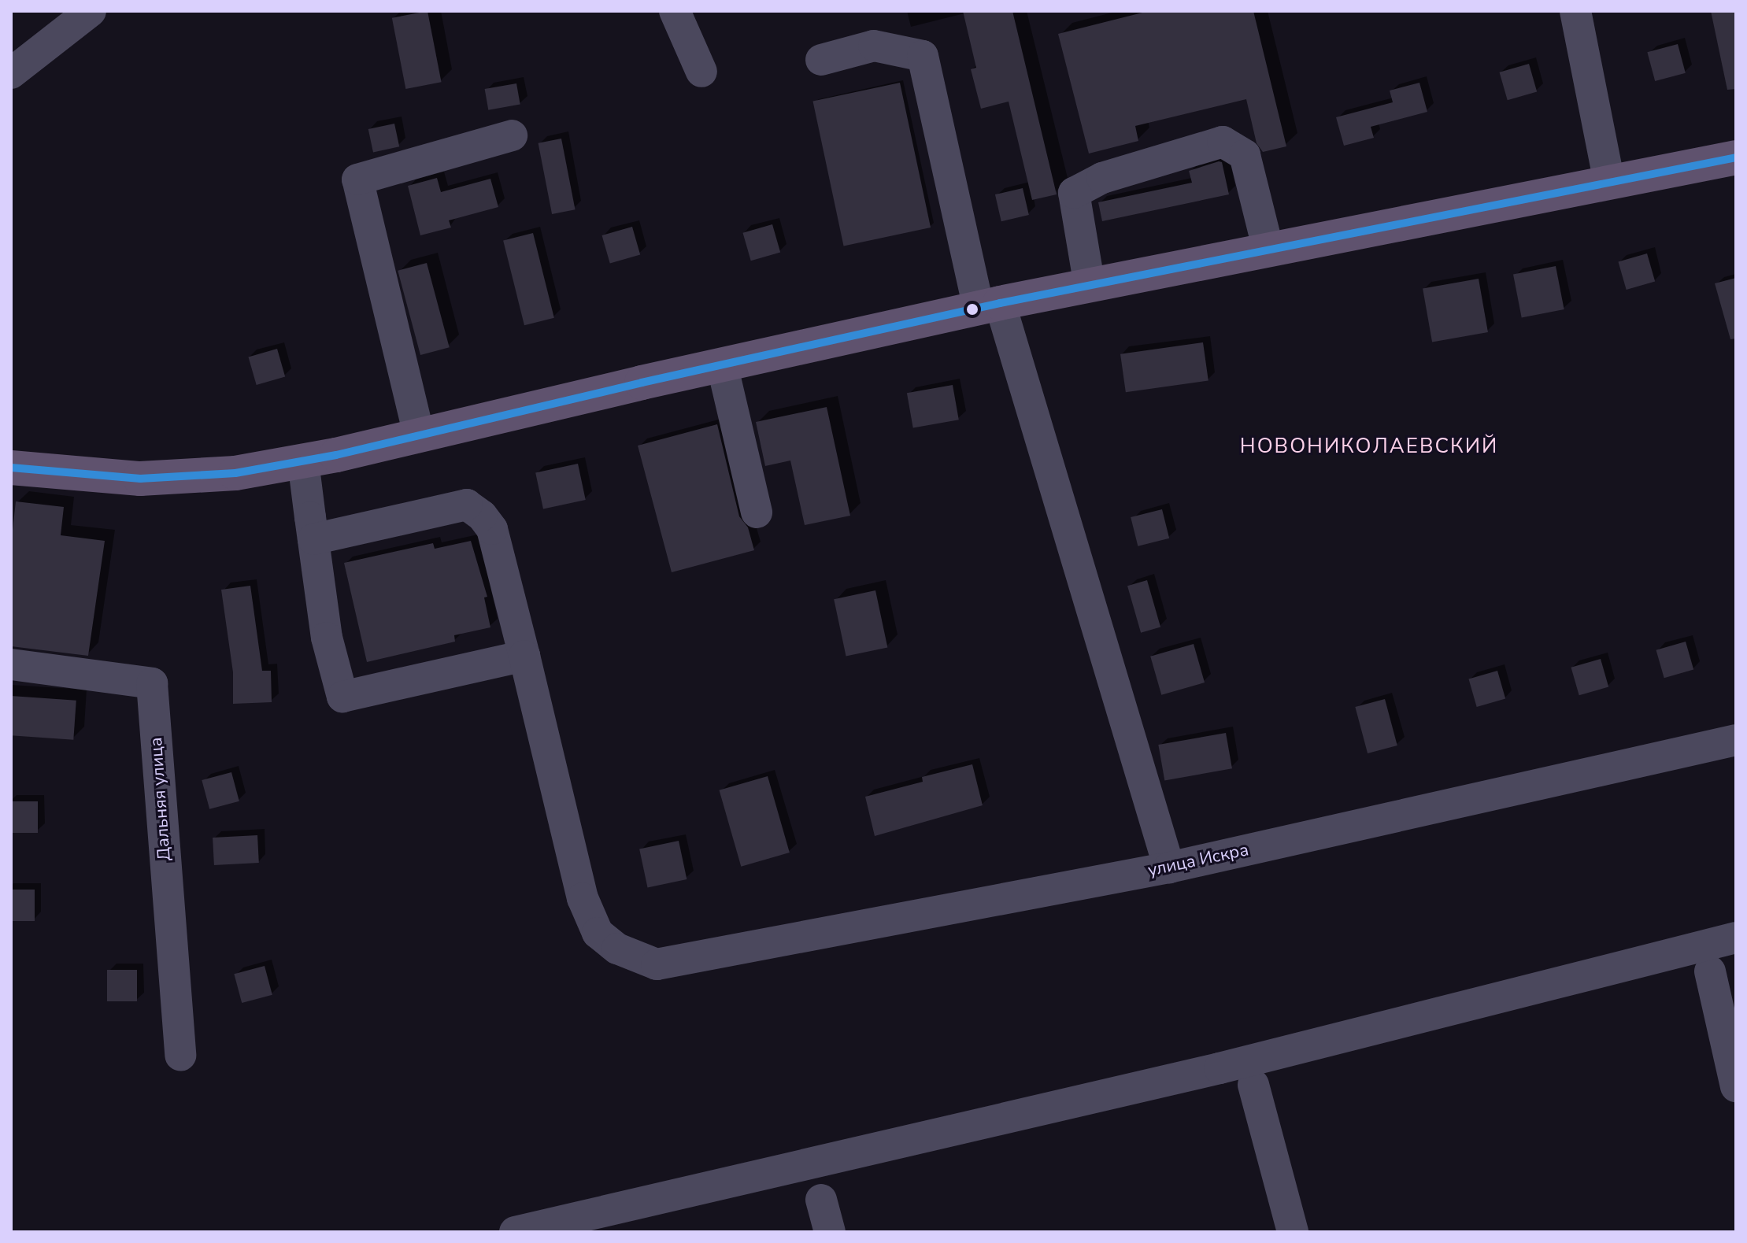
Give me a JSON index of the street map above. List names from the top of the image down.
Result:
{
  "streets": {
    "street": ["Дальняя улица", "улица Искра"]
  },
  "districts": ["НОВОНИКОЛАЕВСКИЙ"]
}
